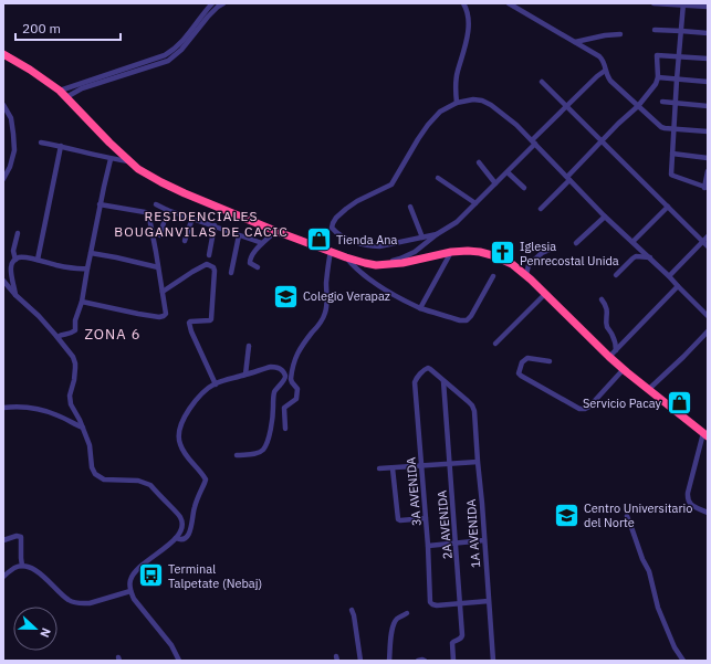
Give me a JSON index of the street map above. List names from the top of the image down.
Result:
{
  "streets": {
    "street": ["3A AVENIDA", "2A AVENIDA", "1A AVENIDA"]
  },
  "crossings": [
    ["3A AVENIDA", "2A AVENIDA"],
    ["3A AVENIDA", "1A AVENIDA"],
    ["2A AVENIDA", "1A AVENIDA"]
  ],
  "districts": ["RESIDENCIALES BOUGANVILAS DE CACIC", "ZONA 6"],
  "places": {
    "shop": ["Tienda Ana", "Servicio Pacay"],
    "church": ["Iglesia Penrecostal Unida"],
    "school or university": ["Colegio Verapaz", "Centro Universitario del Norte"],
    "bus stop": ["Terminal Talpetate (Nebaj)"]
  },
  "scale_bar": "200 m",
  "north": "right"
}
